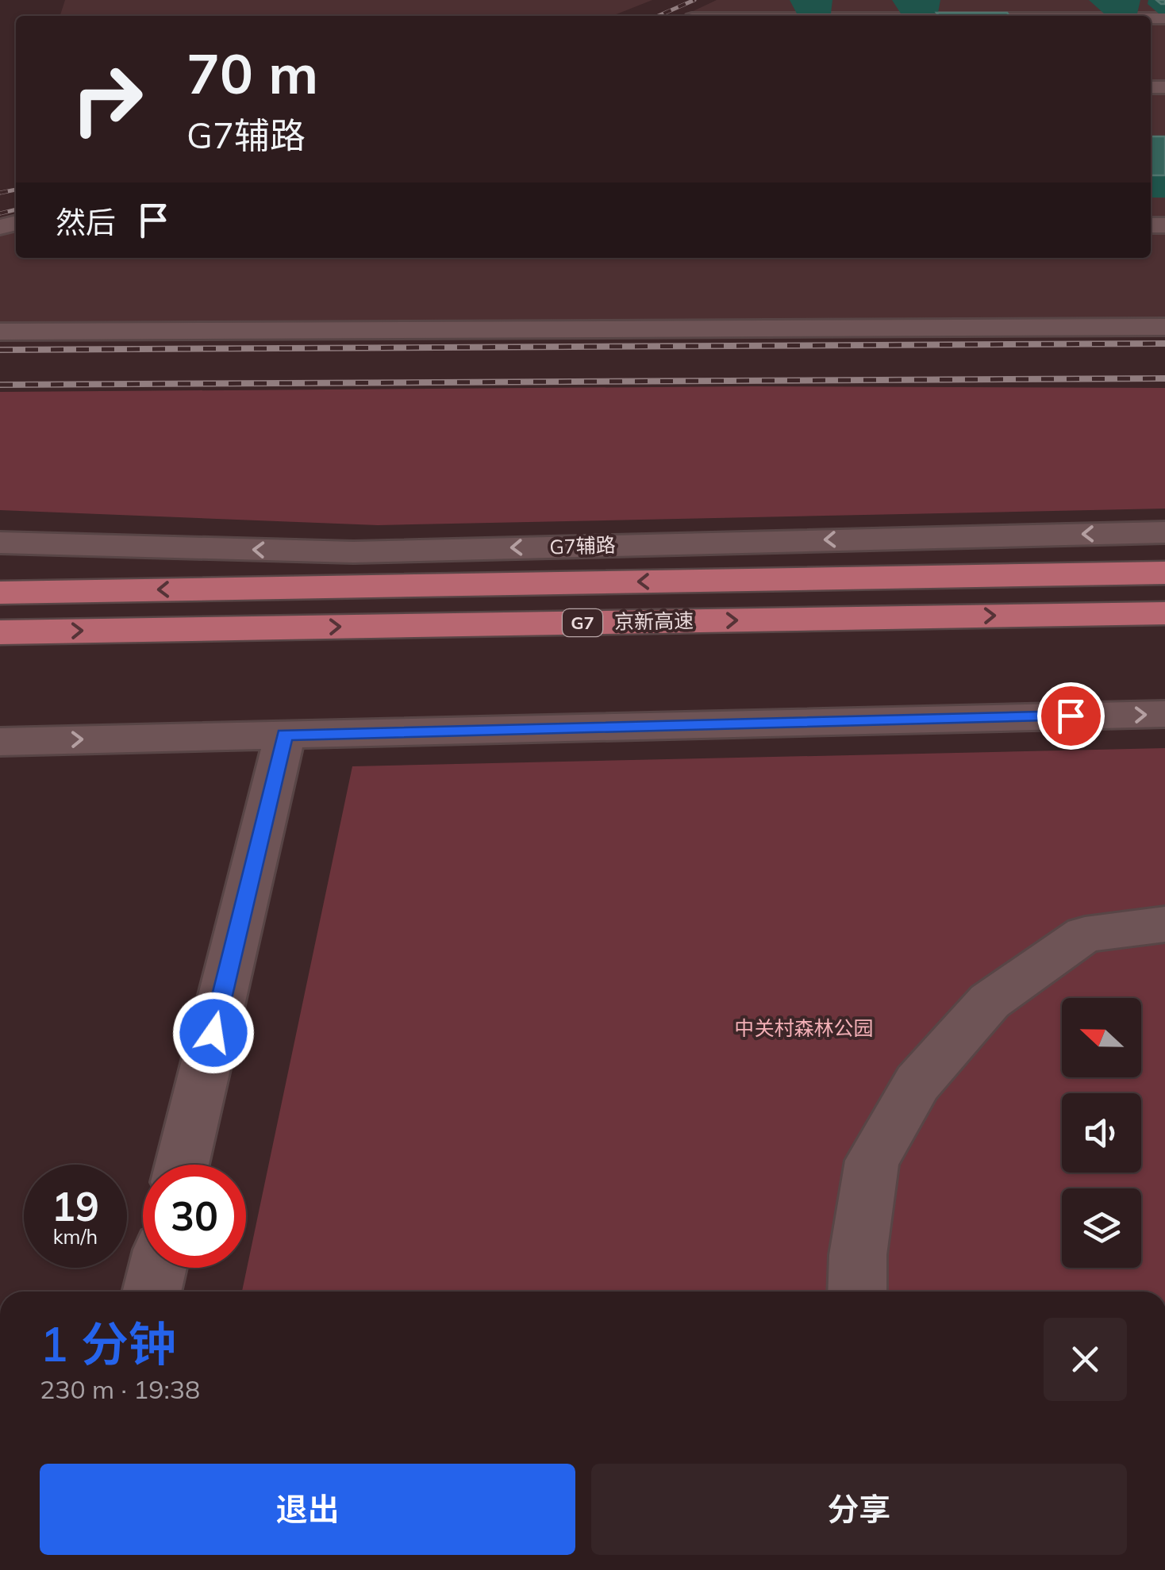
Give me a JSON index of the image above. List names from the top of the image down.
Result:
{
  "streets": {
    "highway": ["京新高速", "G7"],
    "street": ["G7辅路"]
  },
  "parks": ["中关村森林公园"],
  "north": "left",
  "page": {
    "turn": ["70 m", "G7辅路"],
    "then": "然后",
    "speed": "19 km/h",
    "limit": "30",
    "heading": ["1 分钟", "230 m · 19:38"],
    "buttons": ["退出", "分享"]
  }
}
